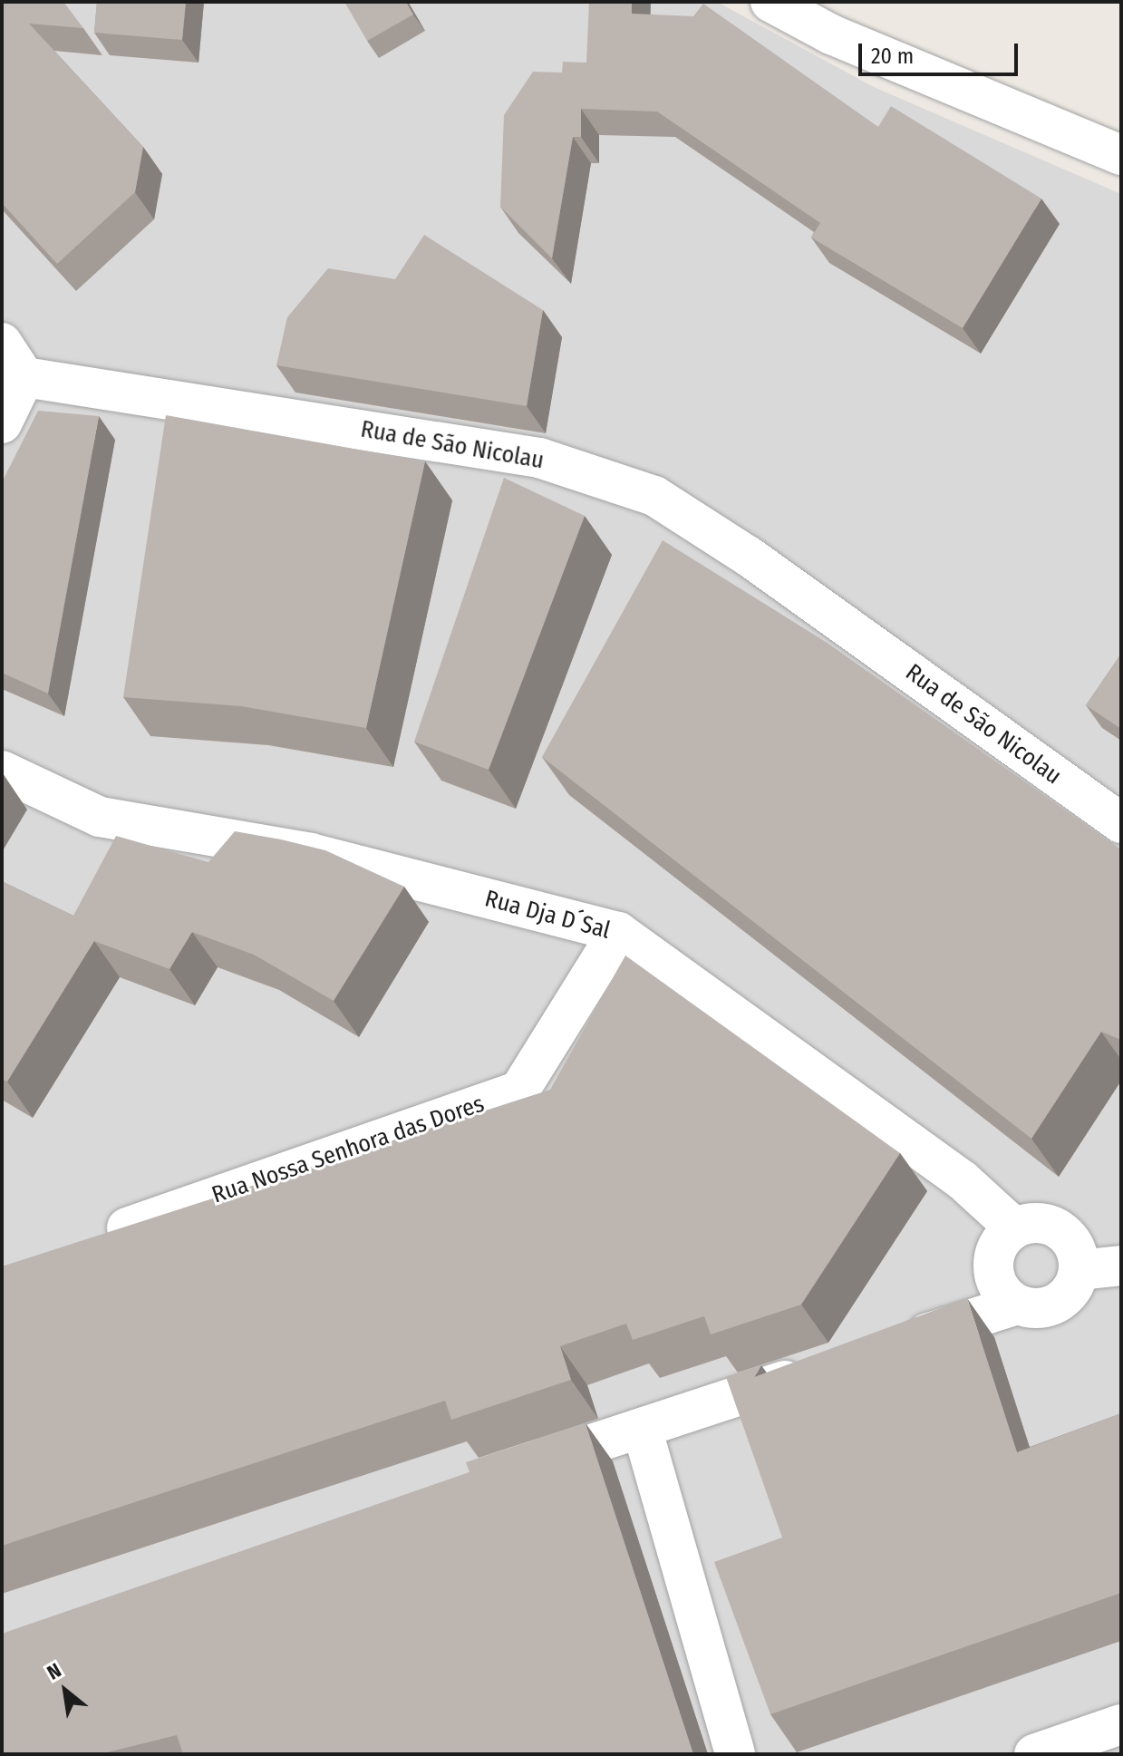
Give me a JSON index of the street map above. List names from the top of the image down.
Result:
{
  "streets": {
    "street": ["Rua de São Nicolau", "Rua Dja D´Sal", "Rua Nossa Senhora das Dores"]
  },
  "crossings": [
    ["Rua Dja D´Sal", "Rua Nossa Senhora das Dores"]
  ],
  "scale_bar": "20 m",
  "north": "top left"
}
